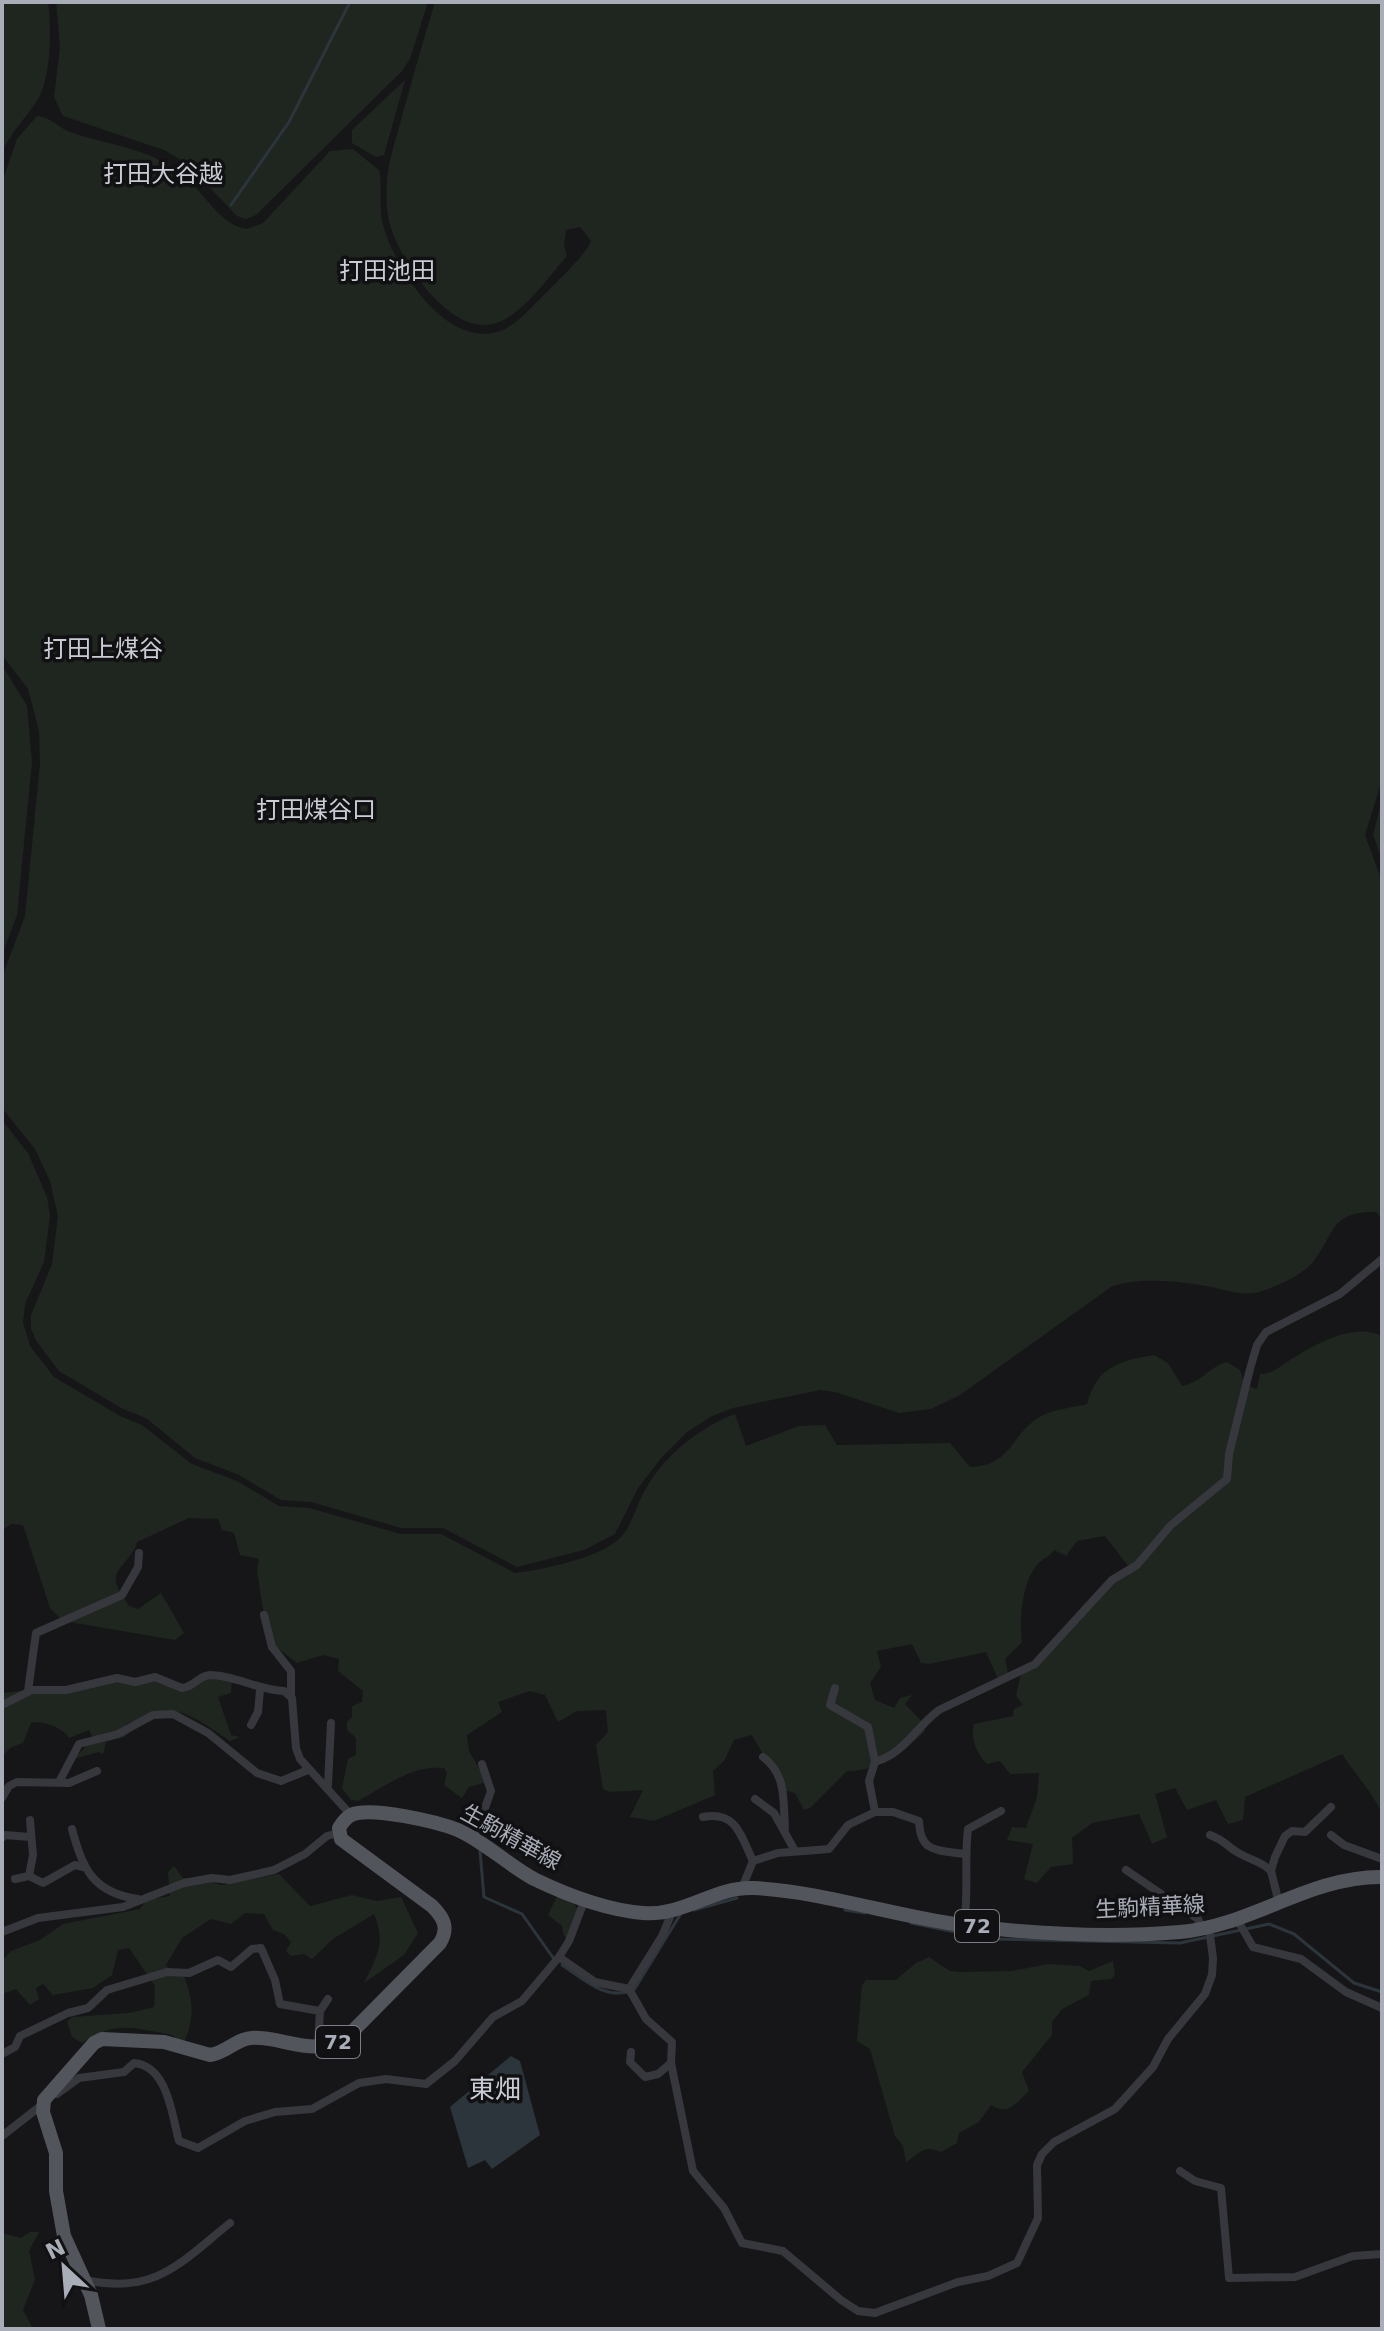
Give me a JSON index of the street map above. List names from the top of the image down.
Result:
{
  "streets": {
    "main road": ["生駒精華線", "72"]
  },
  "districts": [
    "打田大谷越",
    "打田池田",
    "打田上煤谷",
    "打田煤谷口",
    "東畑"
  ],
  "north": "top left"
}
